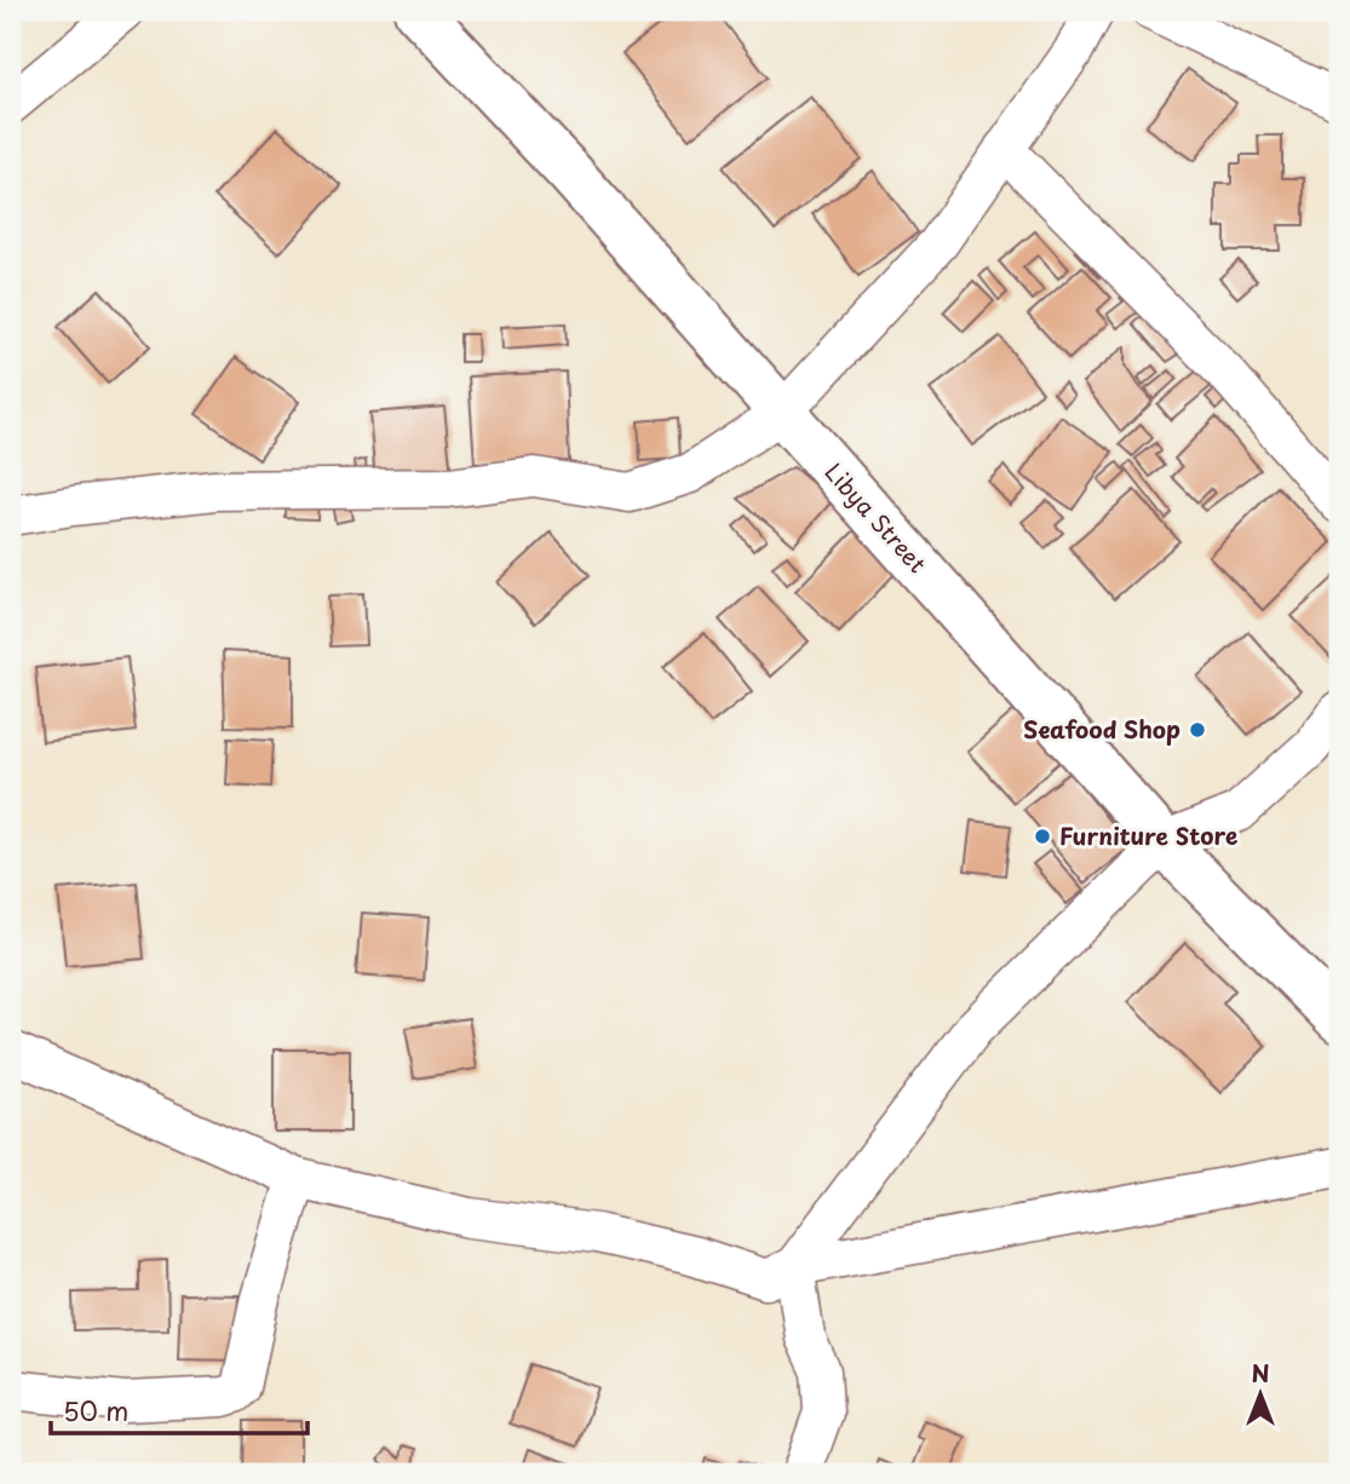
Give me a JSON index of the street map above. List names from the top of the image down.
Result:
{
  "streets": {
    "main road": ["Libya Street"]
  },
  "places": ["Seafood Shop", "Furniture Store"],
  "scale_bar": "50 m",
  "north": "top"
}
